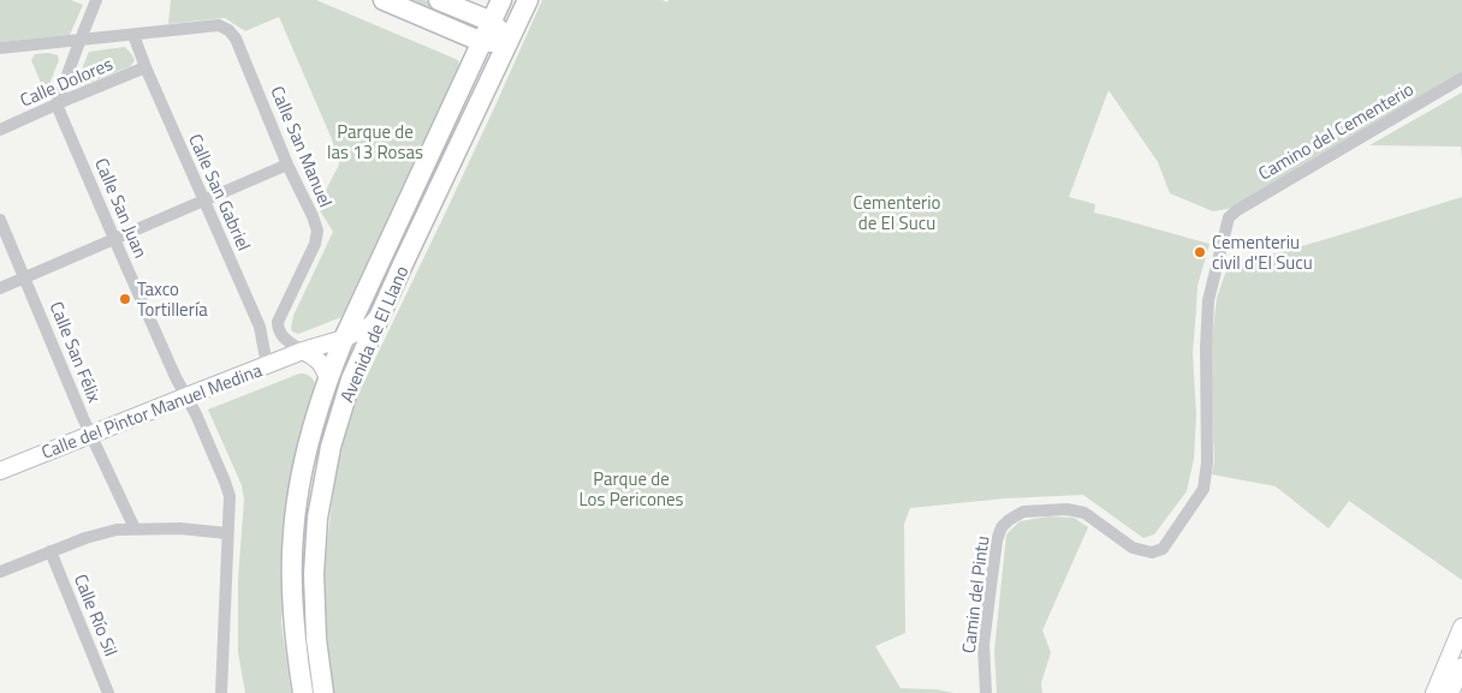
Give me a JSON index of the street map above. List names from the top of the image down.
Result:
{
  "streets": {
    "main road": ["Avenida de El Llano", "Calle del Pintor Manuel Medina"],
    "street": [
      "Calle Dolores",
      "Camino del Cementerio",
      "Calle San Manuel",
      "Calle San Gabriel",
      "Calle San Juan",
      "Calle San Félix",
      "Camin del Pintu",
      "Calle Río Sil"
    ]
  },
  "crossings": [
    ["Calle Dolores", "Calle San Gabriel"],
    ["Calle Dolores", "Calle San Juan"],
    ["Camino del Cementerio", "Camin del Pintu"],
    ["Calle San Manuel", "Calle San Gabriel"],
    ["Calle San Gabriel", "Calle del Pintor Manuel Medina"],
    ["Calle San Juan", "Calle del Pintor Manuel Medina"],
    ["Avenida de El Llano", "Calle del Pintor Manuel Medina"],
    ["Calle San Félix", "Calle del Pintor Manuel Medina"]
  ],
  "parks": ["Parque de las 13 Rosas", "Cementerio de El Sucu", "Parque de Los Pericones"],
  "places": ["Cementeriu civil d'El Sucu", "Taxco Tortillería"]
}
